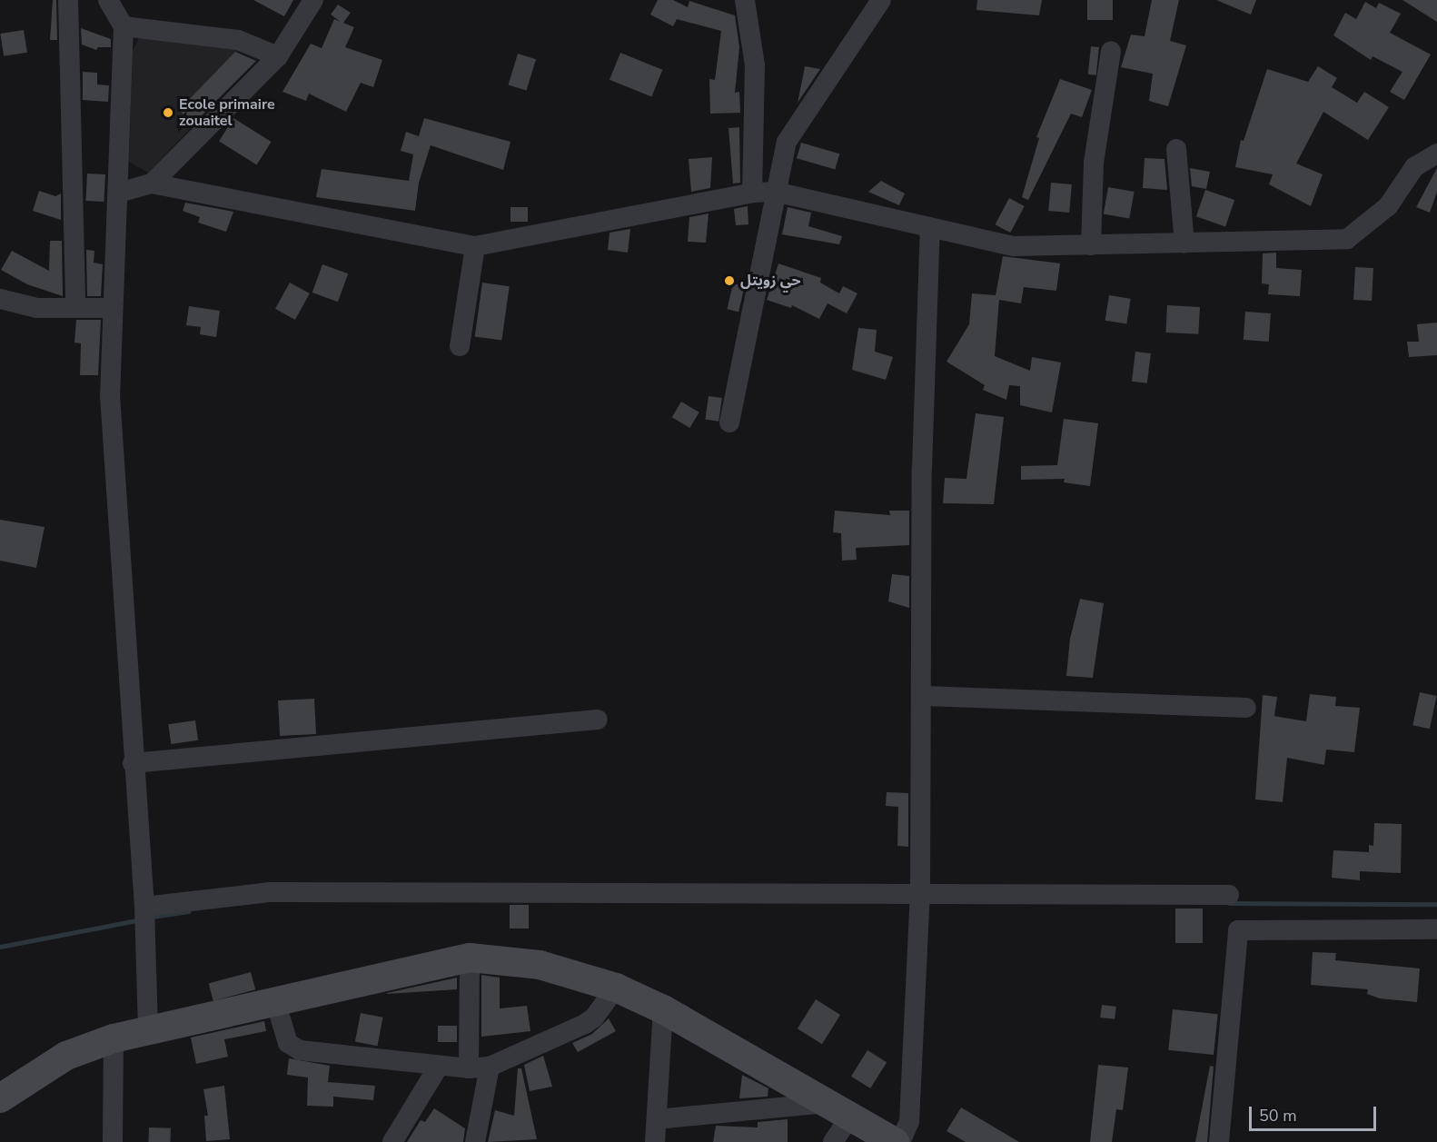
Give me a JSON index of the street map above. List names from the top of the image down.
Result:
{
  "places": ["Ecole primaire zouaitel", "حي زويتل"],
  "scale_bar": "50 m"
}
